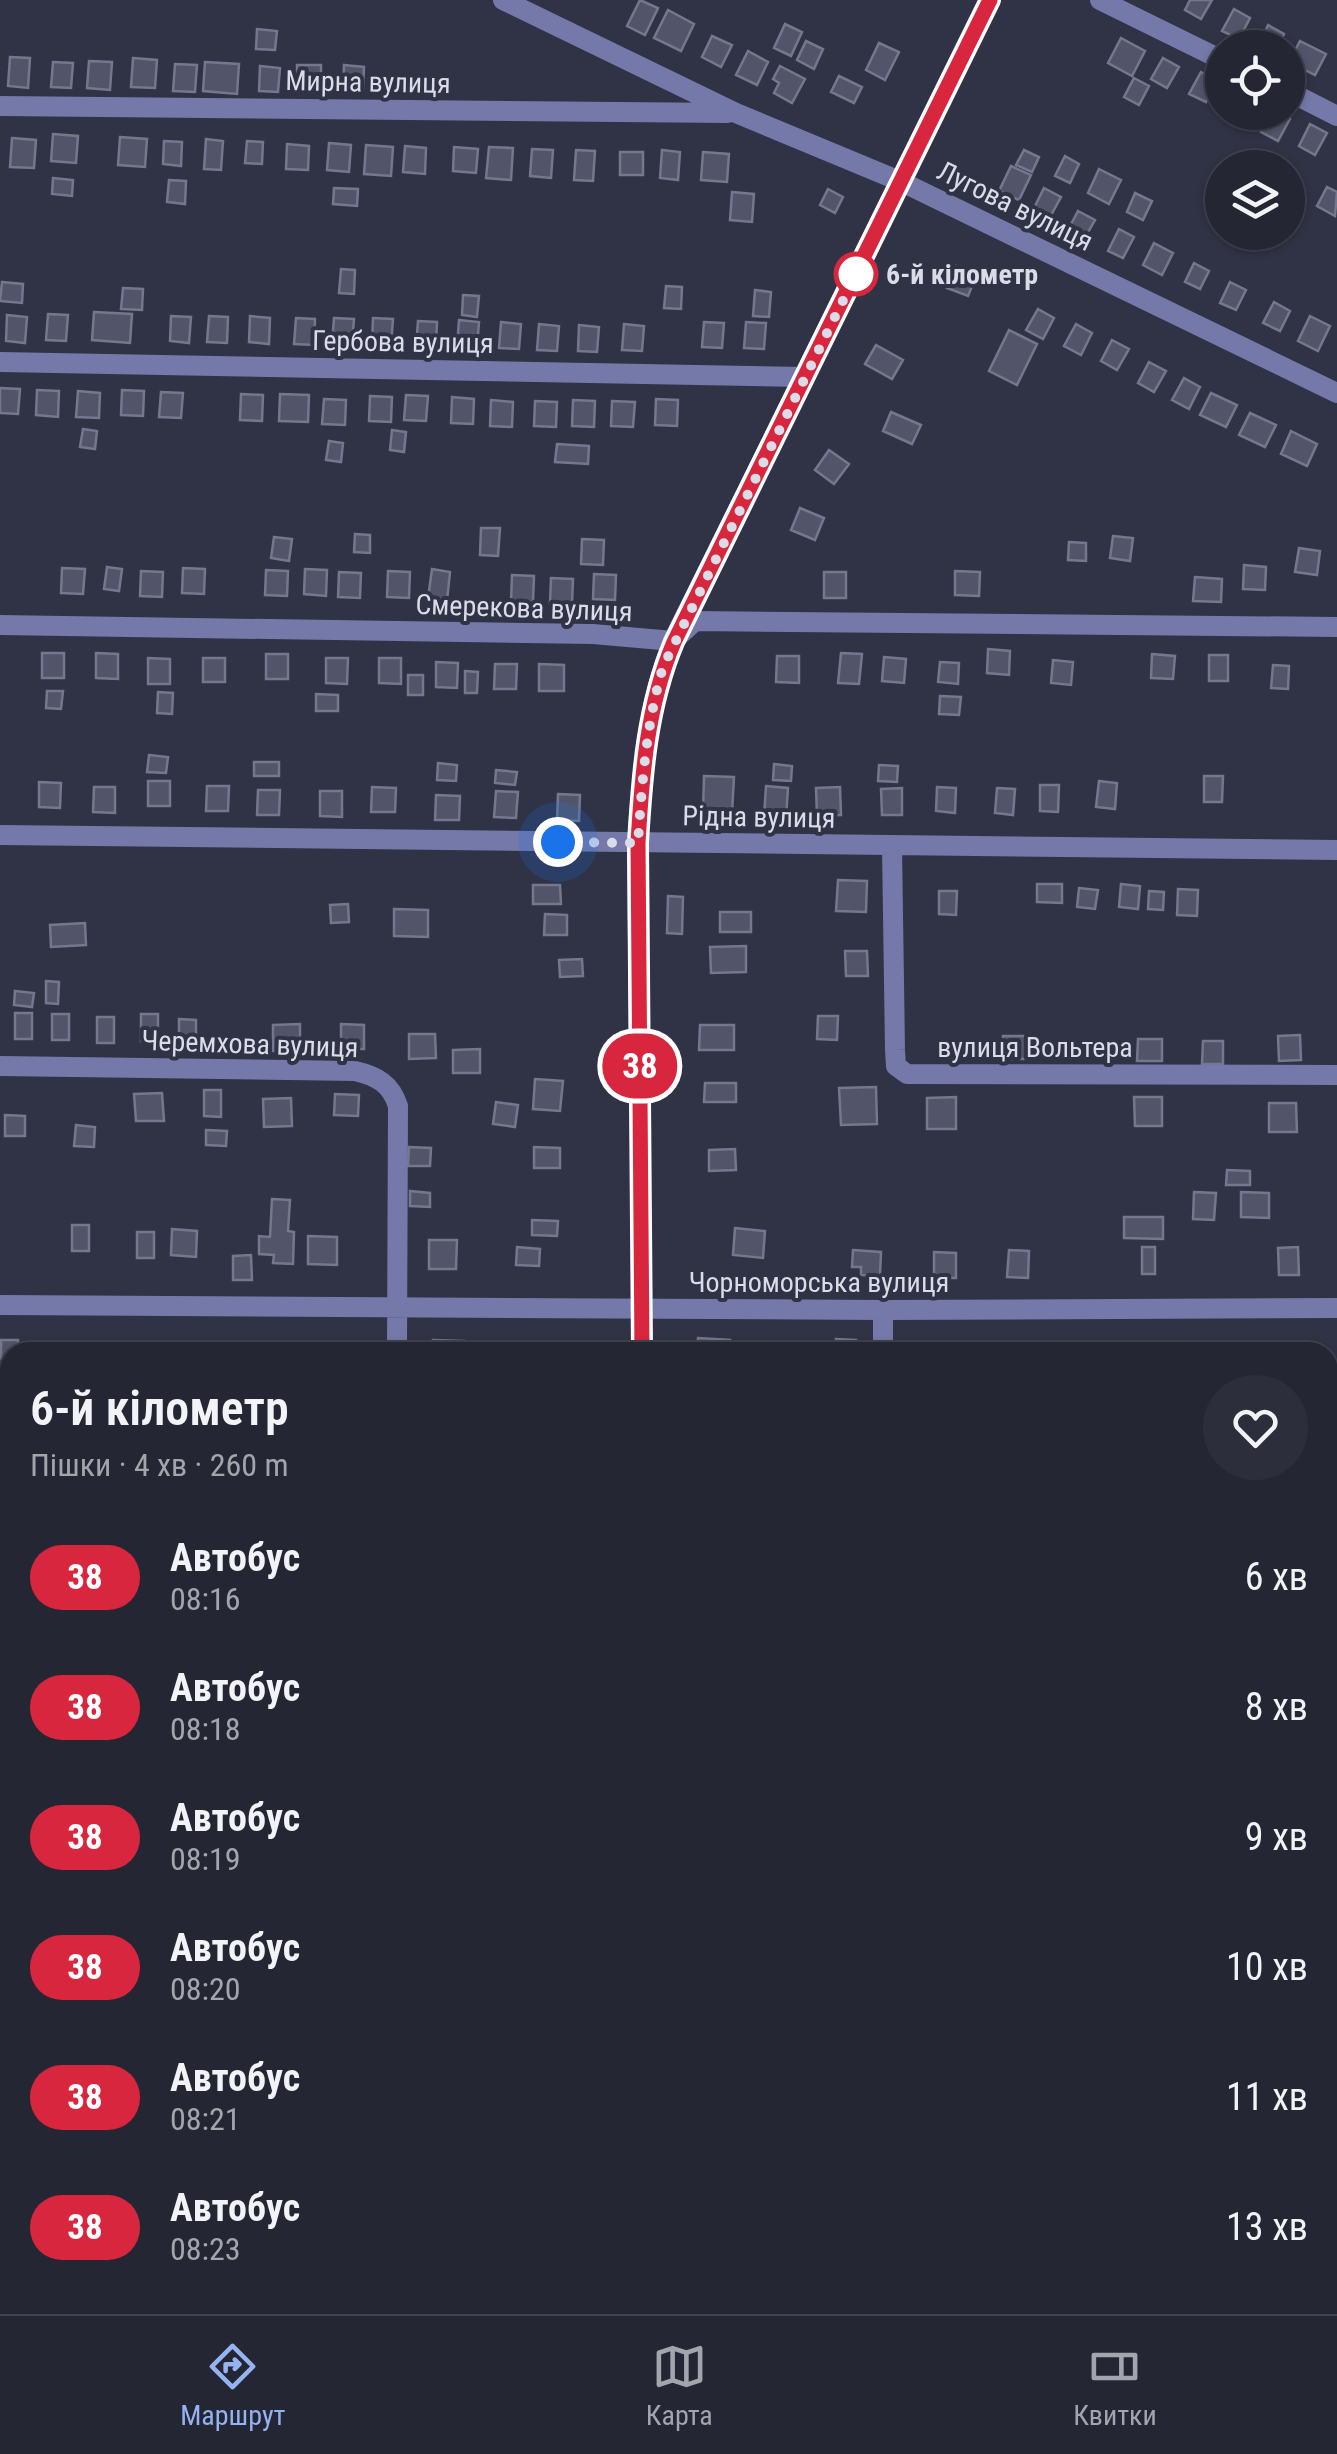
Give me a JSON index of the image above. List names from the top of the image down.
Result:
{
  "streets": {
    "street": [
      "Мирна вулиця",
      "Лугова вулиця",
      "Гербова вулиця",
      "Смерекова вулиця",
      "Рідна вулиця",
      "Черемхова вулиця",
      "вулиця Вольтера",
      "Чорноморська вулиця"
    ]
  },
  "crossings": [
    ["Мирна вулиця", "Лугова вулиця"],
    ["Рідна вулиця", "вулиця Вольтера"],
    ["Черемхова вулиця", "Чорноморська вулиця"]
  ],
  "places": ["6-й кілометр"],
  "lines": ["bus line 38"],
  "page": {
    "on_map": "38",
    "heading": ["6-й кілометр", "Пішки · 4 хв · 260 m"],
    "list": [
      {
        "mark": "38",
        "name": "Автобус",
        "note": "08:16",
        "value": "6 хв"
      },
      {
        "mark": "38",
        "name": "Автобус",
        "note": "08:18",
        "value": "8 хв"
      },
      {
        "mark": "38",
        "name": "Автобус",
        "note": "08:19",
        "value": "9 хв"
      },
      {
        "mark": "38",
        "name": "Автобус",
        "note": "08:20",
        "value": "10 хв"
      },
      {
        "mark": "38",
        "name": "Автобус",
        "note": "08:21",
        "value": "11 хв"
      },
      {
        "mark": "38",
        "name": "Автобус",
        "note": "08:23",
        "value": "13 хв"
      }
    ],
    "tabs": ["Маршрут", "Карта", "Квитки"]
  }
}
